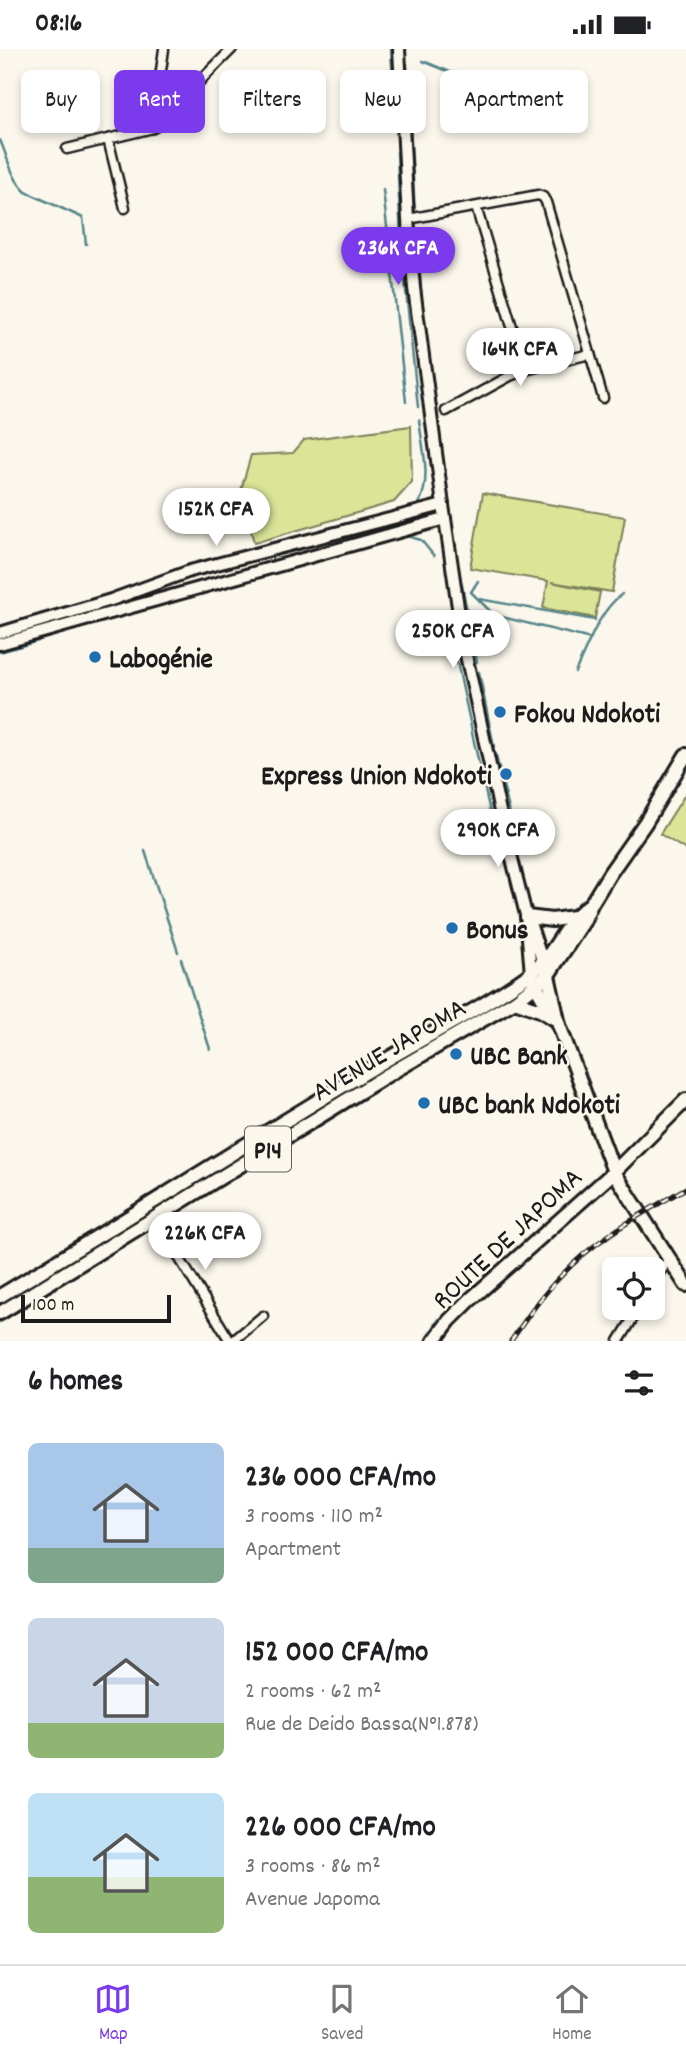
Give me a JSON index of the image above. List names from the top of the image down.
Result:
{
  "streets": {
    "main road": ["AVENUE JAPOMA", "P14", "ROUTE DE JAPOMA"]
  },
  "places": [
    "Labogénie",
    "Fokou Ndokoti",
    "Express Union Ndokoti",
    "Bonus",
    "UBC Bank",
    "UBC bank Ndokoti"
  ],
  "scale_bar": "100 m",
  "page": {
    "status": "08:16",
    "chip": [
      "Buy",
      "Rent",
      "Filters",
      "New",
      "Apartment"
    ],
    "price": [
      "236K CFA",
      "164K CFA",
      "152K CFA",
      "250K CFA",
      "290K CFA",
      "226K CFA"
    ],
    "scale": "100 m",
    "heading": "6 homes",
    "list": [
      {
        "name": "236 000 CFA/mo",
        "note": "3 rooms · 110 m² · Apartment"
      },
      {
        "name": "152 000 CFA/mo",
        "note": "2 rooms · 62 m² · Rue de Deido Bassa(N°1.878)"
      },
      {
        "name": "226 000 CFA/mo",
        "note": "3 rooms · 86 m² · Avenue Japoma"
      }
    ],
    "tabs": ["Map", "Saved", "Home"]
  }
}
